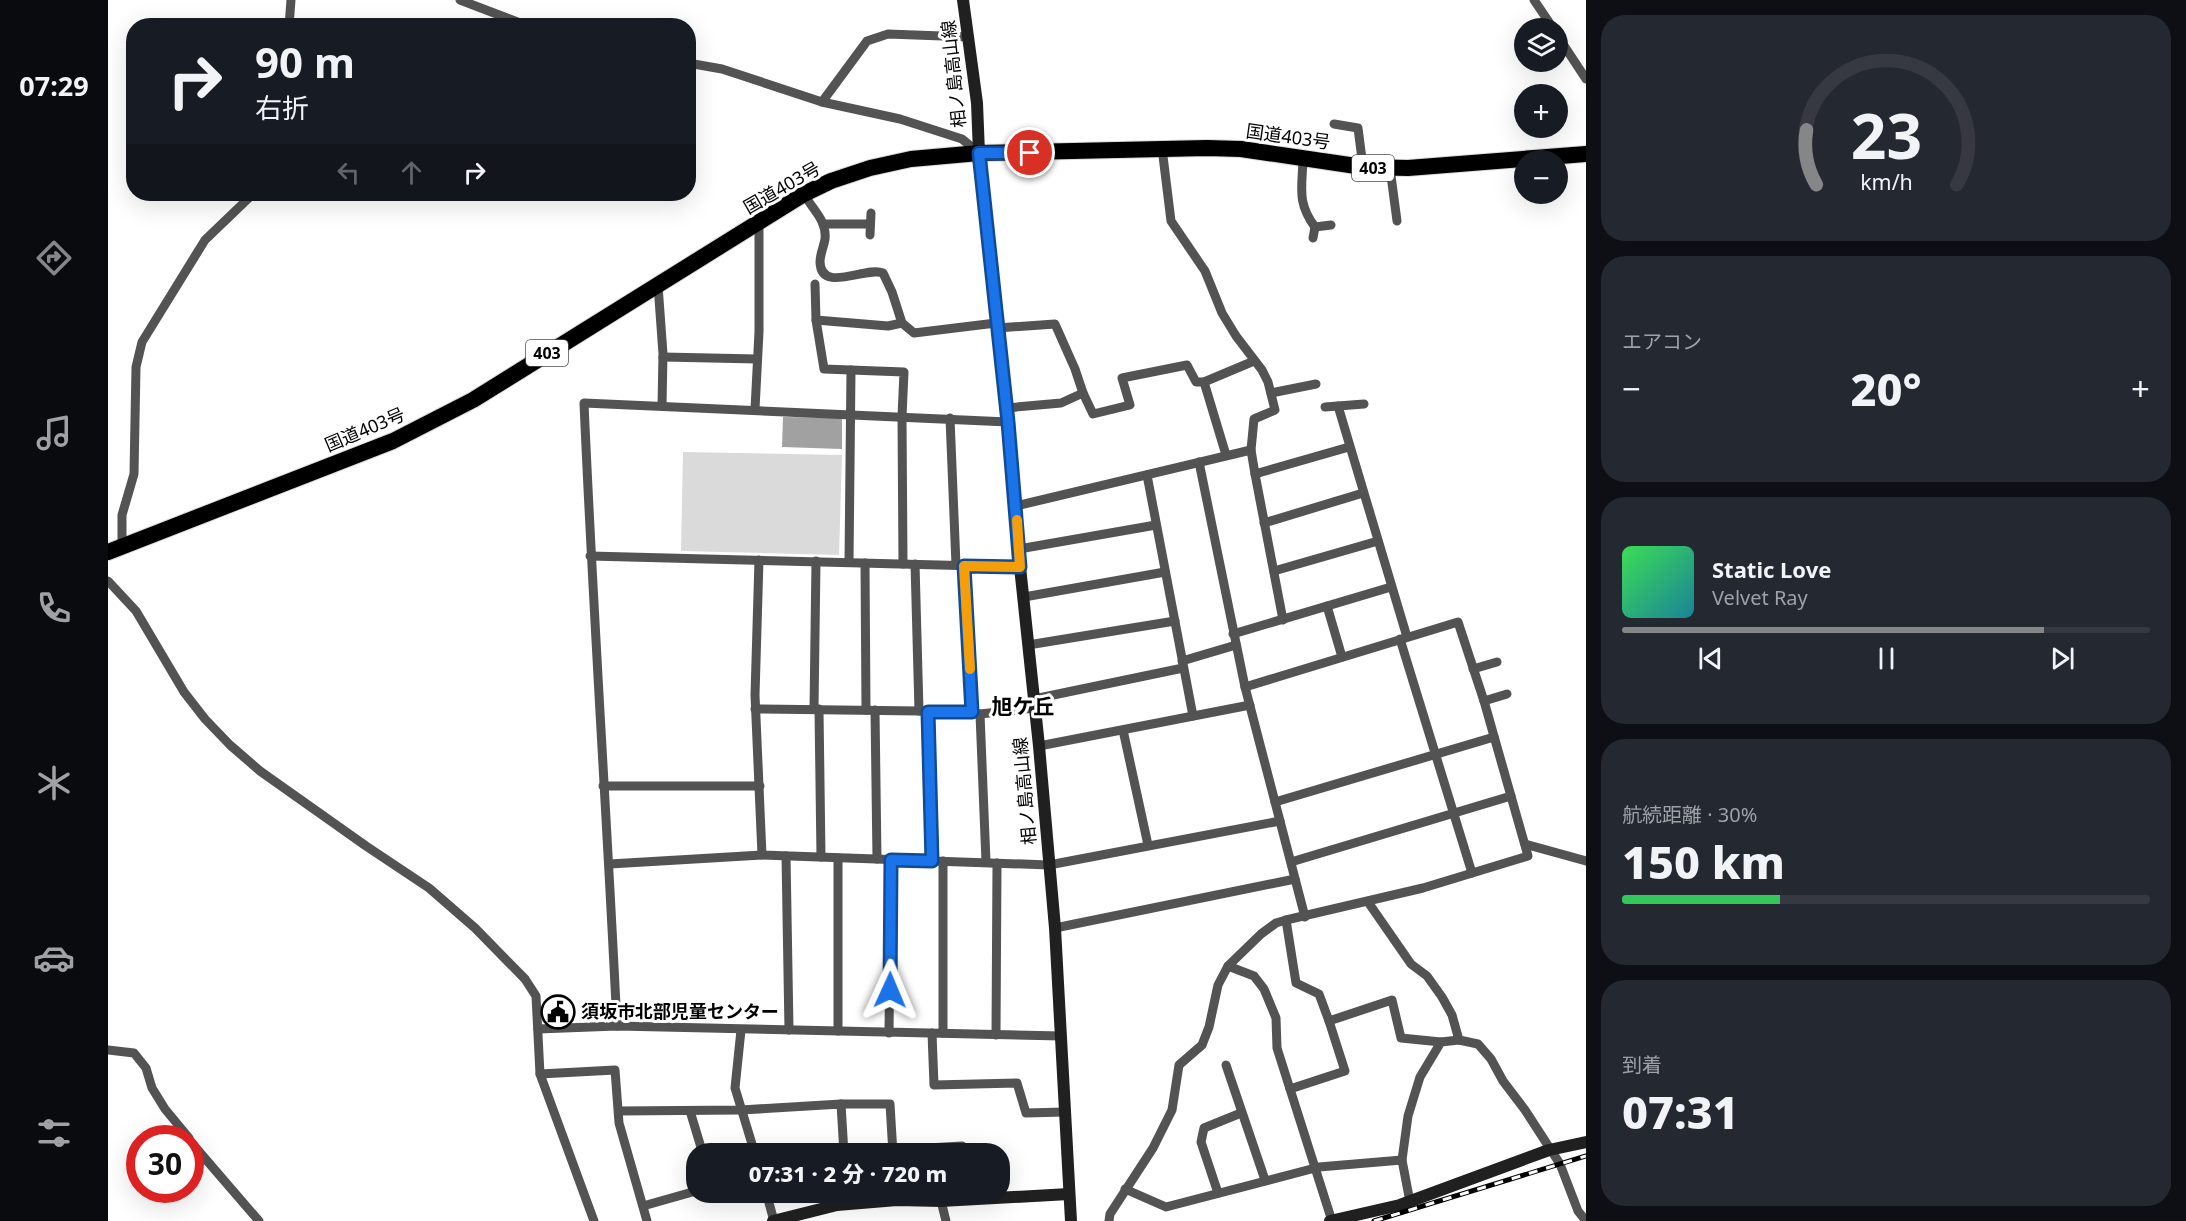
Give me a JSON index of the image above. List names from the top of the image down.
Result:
{
  "streets": {
    "highway": ["国道403号", "403"],
    "main road": ["相ノ島高山線"]
  },
  "crossings": [
    ["相ノ島高山線", "国道403号"]
  ],
  "districts": ["旭ケ丘"],
  "places": {
    "public building": ["須坂市北部児童センター"]
  },
  "page": {
    "tabs": "07:29",
    "map_buttons": ["+", "−"],
    "turn": ["90 m", "右折"],
    "tile": [
      "エアコン",
      ["航続距離 · 30%", "150 km"],
      ["到着", "07:31"]
    ],
    "heat": ["−", "20°", "+"],
    "song": ["Static Love", "Velvet Ray"],
    "limit": "30",
    "trip": "07:31 · 2 分 · 720 m",
    "gauge": ["23", "km/h"]
  }
}
